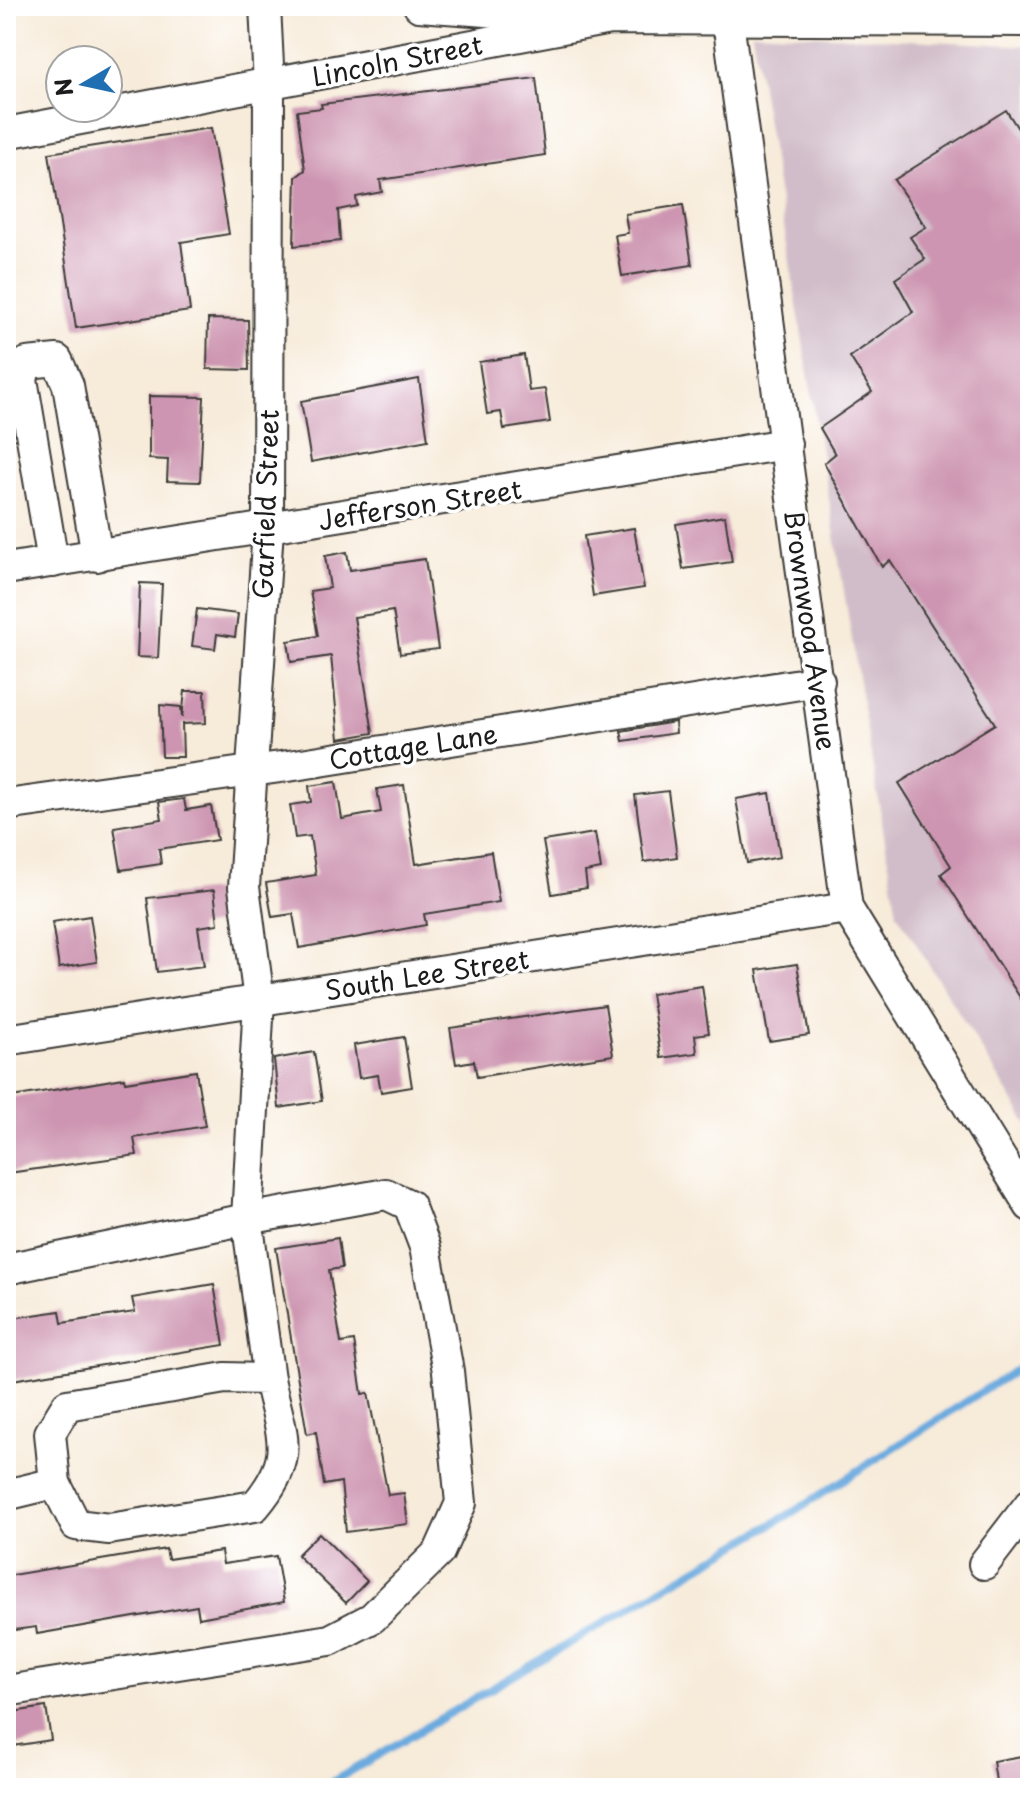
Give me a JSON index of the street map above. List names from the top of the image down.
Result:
{
  "streets": {
    "street": [
      "Lincoln Street",
      "Garfield Street",
      "Jefferson Street",
      "Brownwood Avenue",
      "Cottage Lane",
      "South Lee Street"
    ]
  },
  "crossings": [
    ["Lincoln Street", "Garfield Street"],
    ["Lincoln Street", "Brownwood Avenue"],
    ["Garfield Street", "Jefferson Street"],
    ["Garfield Street", "Cottage Lane"],
    ["Garfield Street", "South Lee Street"],
    ["Jefferson Street", "Brownwood Avenue"],
    ["Brownwood Avenue", "Cottage Lane"],
    ["Brownwood Avenue", "South Lee Street"]
  ],
  "north": "left"
}
